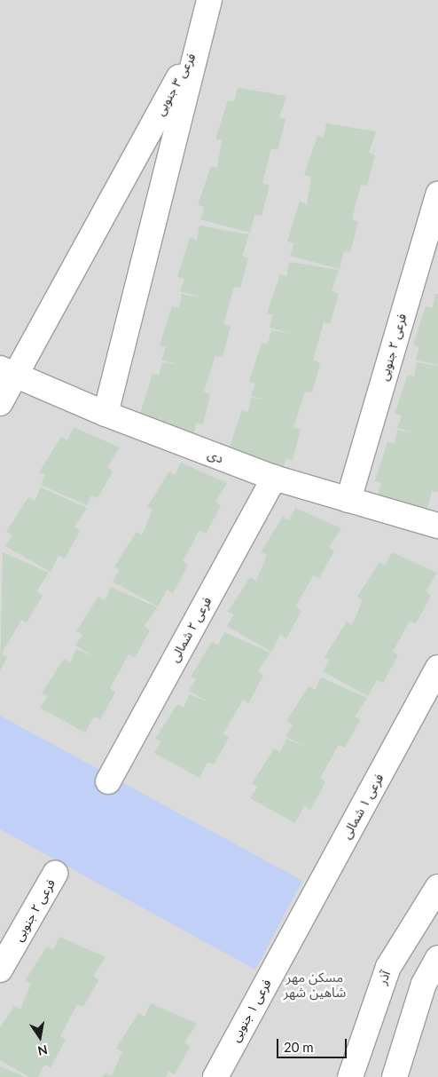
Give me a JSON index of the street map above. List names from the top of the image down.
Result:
{
  "streets": {
    "street": [
      "فرعی ۳ جنوبی",
      "فرعی ۲ جنوبی",
      "دی",
      "فرعی ۲ شمالی",
      "فرعی ۱ شمالی",
      "آذر",
      "فرعی ۱ جنوبی"
    ]
  },
  "crossings": [
    ["فرعی ۳ جنوبی", "دی"],
    ["فرعی ۲ جنوبی", "دی"],
    ["دی", "فرعی ۲ شمالی"],
    ["فرعی ۱ شمالی", "فرعی ۱ جنوبی"]
  ],
  "districts": ["مسکن مهر شاهین شهر"],
  "scale_bar": "20 m",
  "north": "bottom"
}
